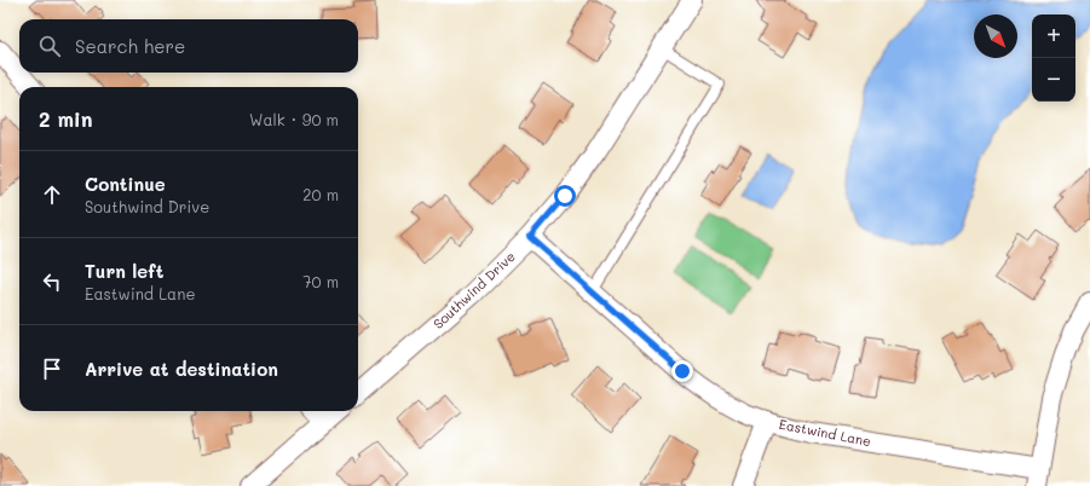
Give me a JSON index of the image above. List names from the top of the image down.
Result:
{
  "streets": {
    "street": ["Southwind Drive", "Eastwind Lane"]
  },
  "crossings": [
    ["Southwind Drive", "Eastwind Lane"]
  ],
  "north": "bottom right",
  "page": {
    "map_buttons": ["+", "−"],
    "search": "Search here",
    "heading": ["2 min", "Walk · 90 m"],
    "list": [
      ["Continue", "Southwind Drive", "20 m"],
      ["Turn left", "Eastwind Lane", "70 m"],
      "Arrive at destination"
    ]
  }
}
